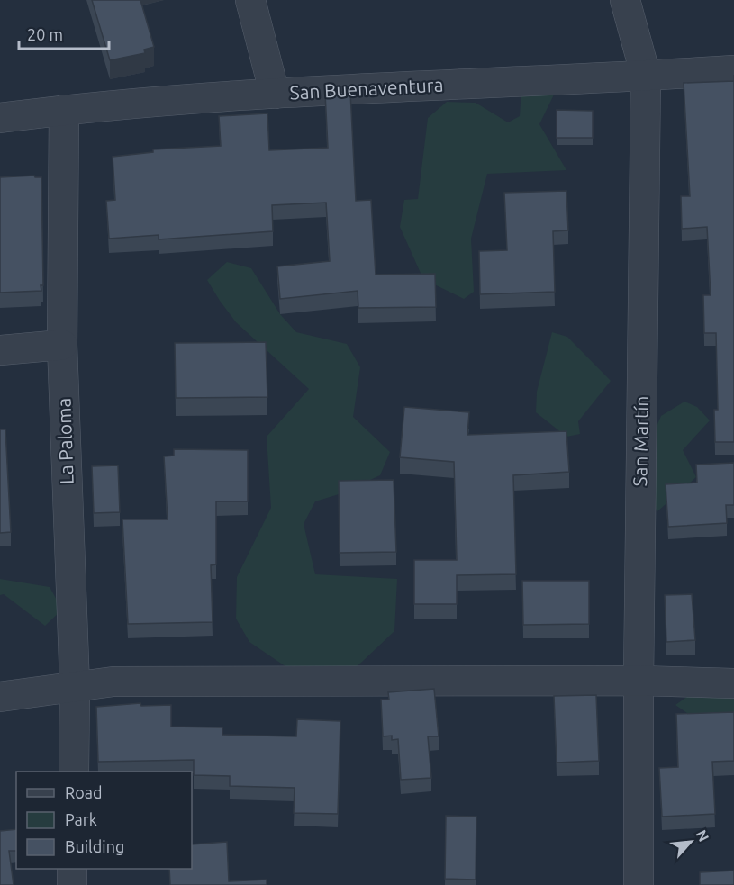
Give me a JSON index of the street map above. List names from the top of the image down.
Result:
{
  "streets": {
    "street": ["San Buenaventura", "La Paloma", "San Martín"]
  },
  "crossings": [
    ["San Buenaventura", "La Paloma"],
    ["San Buenaventura", "San Martín"]
  ],
  "legend": ["Road", "Park", "Building"],
  "scale_bar": "20 m",
  "north": "top right"
}
